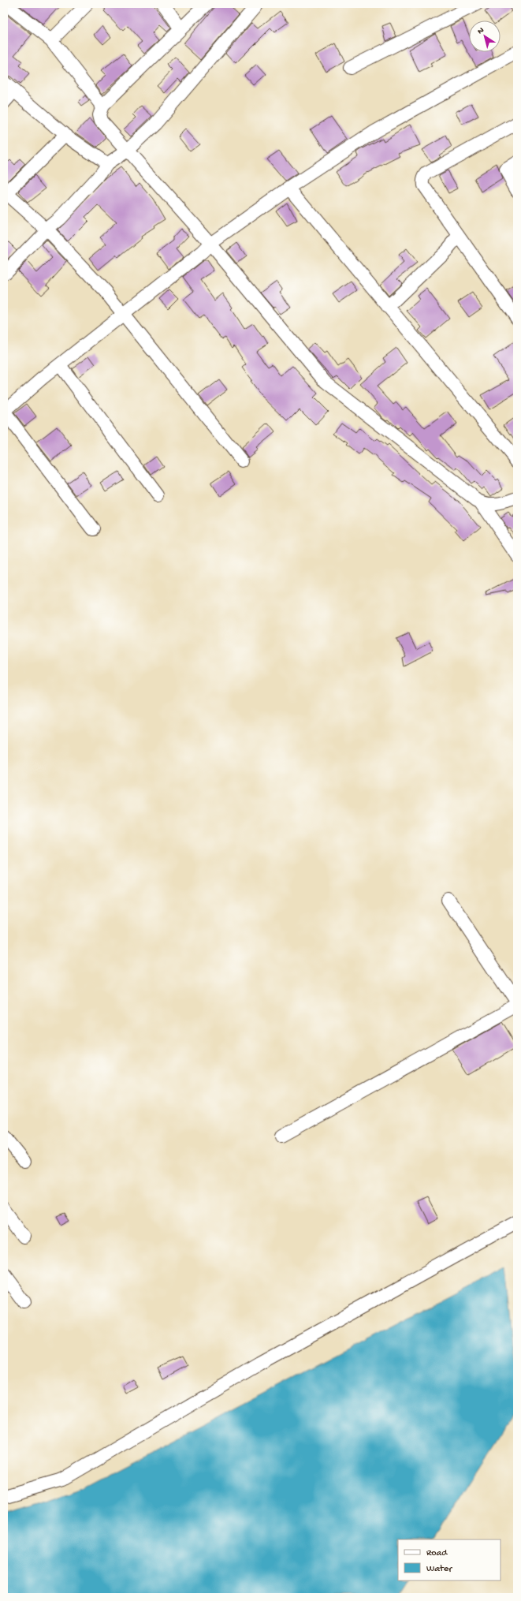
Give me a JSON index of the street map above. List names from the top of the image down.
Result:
{
  "legend": ["Road", "Water"],
  "north": "top left"
}
